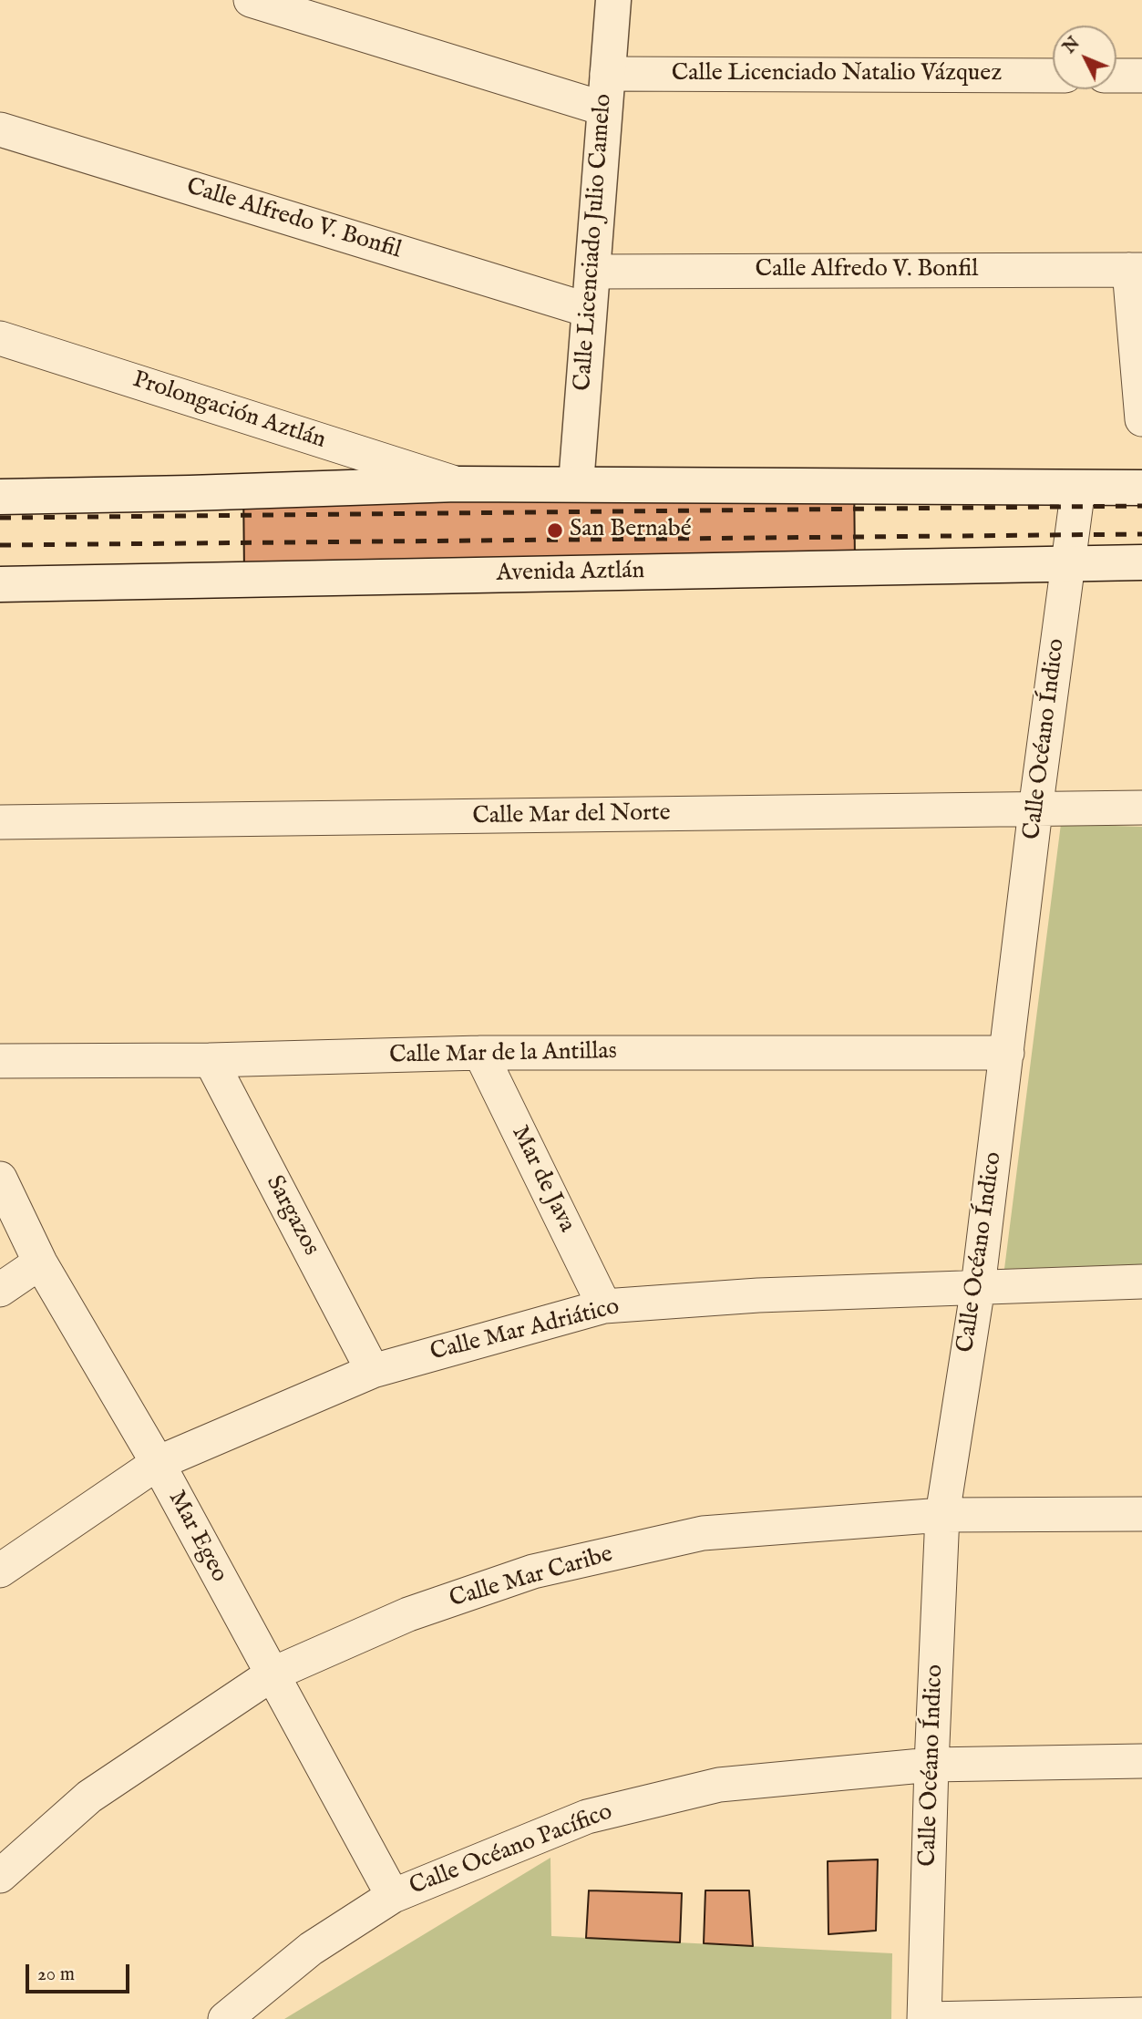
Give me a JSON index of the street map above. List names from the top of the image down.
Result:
{
  "streets": {
    "main road": ["Calle Licenciado Julio Camelo", "Avenida Aztlán"],
    "street": [
      "Calle Licenciado Natalio Vázquez",
      "Calle Alfredo V. Bonfil",
      "Prolongación Aztlán",
      "Calle Océano Índico",
      "Calle Mar del Norte",
      "Calle Mar de la Antillas",
      "Mar de Java",
      "Sargazos",
      "Calle Mar Adriático",
      "Mar Egeo",
      "Calle Mar Caribe",
      "Calle Océano Pacífico"
    ]
  },
  "crossings": [
    ["Calle Licenciado Natalio Vázquez", "Calle Licenciado Julio Camelo"],
    ["Calle Alfredo V. Bonfil", "Calle Licenciado Julio Camelo"],
    ["Avenida Aztlán", "Calle Océano Índico"],
    ["Calle Océano Índico", "Calle Mar del Norte"],
    ["Calle Océano Índico", "Calle Mar de la Antillas"],
    ["Calle Océano Índico", "Calle Mar Adriático"],
    ["Calle Océano Índico", "Calle Mar Caribe"],
    ["Calle Océano Índico", "Calle Océano Pacífico"],
    ["Calle Mar de la Antillas", "Mar de Java"],
    ["Calle Mar de la Antillas", "Sargazos"],
    ["Mar de Java", "Calle Mar Adriático"],
    ["Sargazos", "Calle Mar Adriático"],
    ["Calle Mar Adriático", "Mar Egeo"],
    ["Mar Egeo", "Calle Mar Caribe"],
    ["Mar Egeo", "Calle Océano Pacífico"]
  ],
  "places": ["San Bernabé"],
  "scale_bar": "20 m",
  "north": "top left"
}
